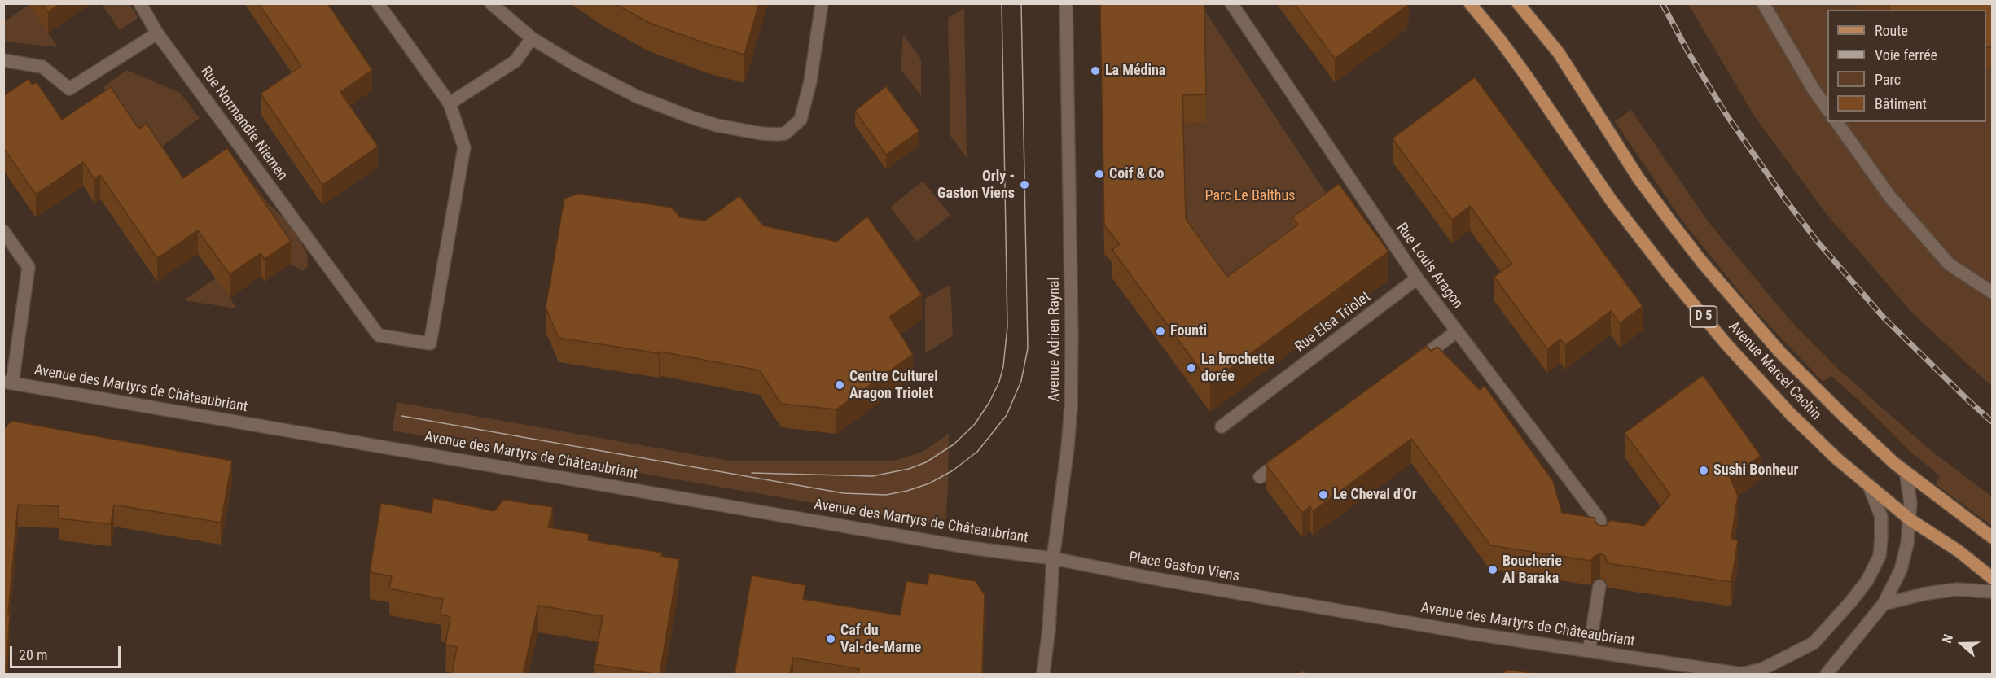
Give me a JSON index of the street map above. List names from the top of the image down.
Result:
{
  "streets": {
    "main road": ["D 5", "Avenue Marcel Cachin"],
    "street": [
      "Rue Normandie Niemen",
      "Rue Louis Aragon",
      "Rue Elsa Triolet",
      "Avenue Adrien Raynal",
      "Avenue des Martyrs de Châteaubriant",
      "Place Gaston Viens"
    ]
  },
  "crossings": [
    ["Rue Louis Aragon", "Rue Elsa Triolet"],
    ["Avenue Adrien Raynal", "Avenue des Martyrs de Châteaubriant"],
    ["Avenue Adrien Raynal", "Place Gaston Viens"],
    ["Avenue Marcel Cachin", "Avenue des Martyrs de Châteaubriant"],
    ["Avenue des Martyrs de Châteaubriant", "Place Gaston Viens"]
  ],
  "parks": ["Parc Le Balthus"],
  "places": [
    "La Médina",
    "Coif & Co",
    "Orly - Gaston Viens",
    "Founti",
    "La brochette dorée",
    "Centre Culturel Aragon Triolet",
    "Sushi Bonheur",
    "Le Cheval d'Or",
    "Boucherie Al Baraka",
    "Caf du Val-de-Marne"
  ],
  "legend": [
    "Route",
    "Voie ferrée",
    "Parc",
    "Bâtiment"
  ],
  "scale_bar": "20 m",
  "north": "left"
}
